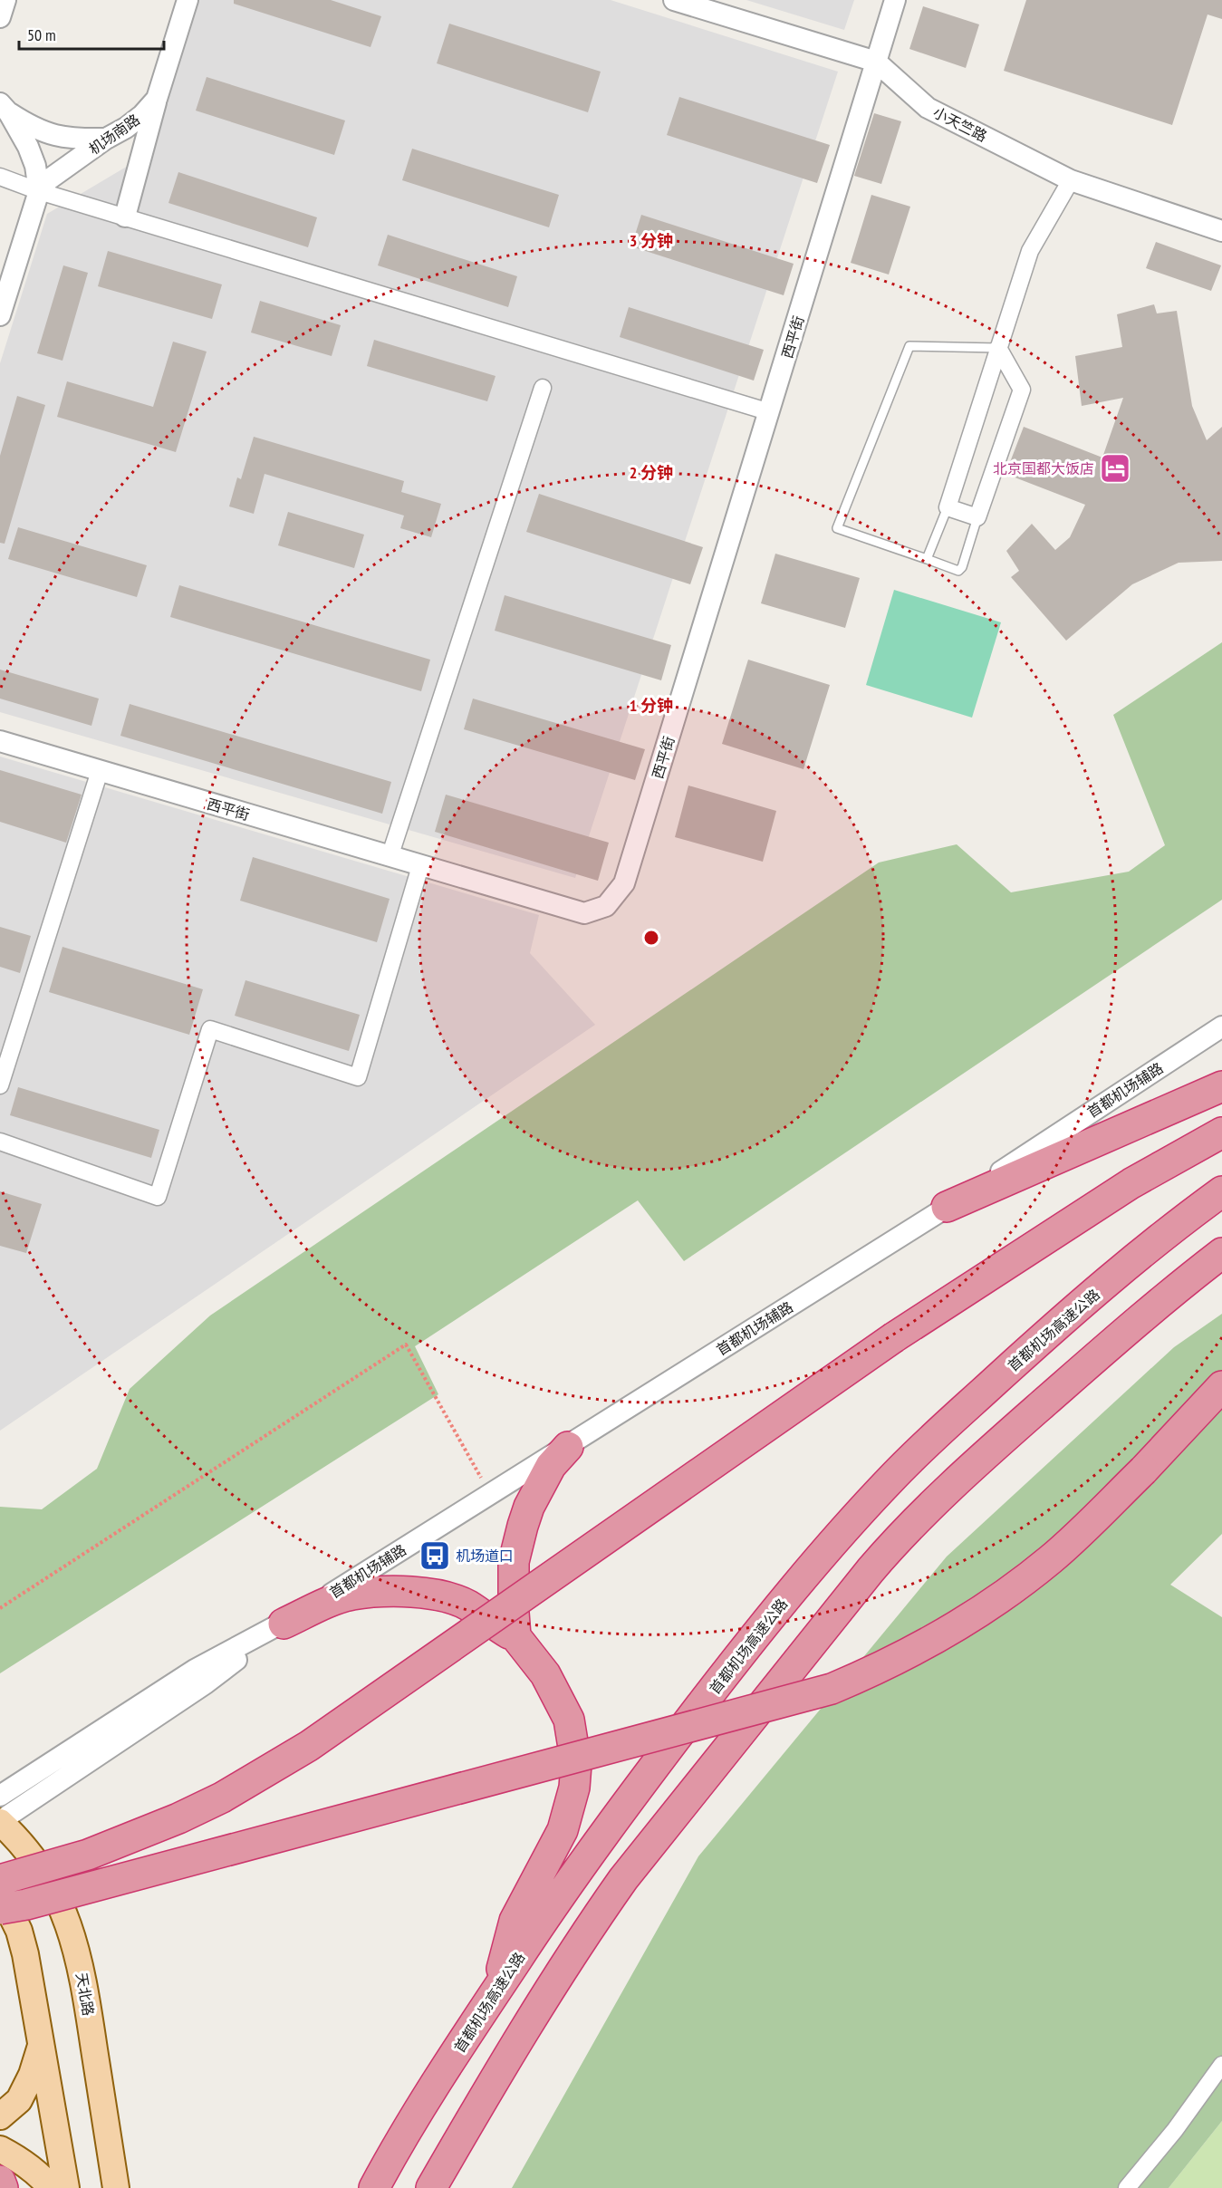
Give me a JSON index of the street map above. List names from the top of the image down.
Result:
{
  "streets": {
    "highway": ["首都机场高速公路"],
    "main road": ["天北路"],
    "street": [
      "小天竺路",
      "机场南路",
      "西平街",
      "首都机场辅路"
    ]
  },
  "crossings": [
    ["小天竺路", "西平街"],
    ["首都机场辅路", "天北路"]
  ],
  "places": {
    "hotel": ["北京国都大饭店"],
    "bus stop": ["机场道口"]
  },
  "scale_bar": "50 m",
  "rings": ["3 分钟", "2 分钟", "1 分钟"]
}
